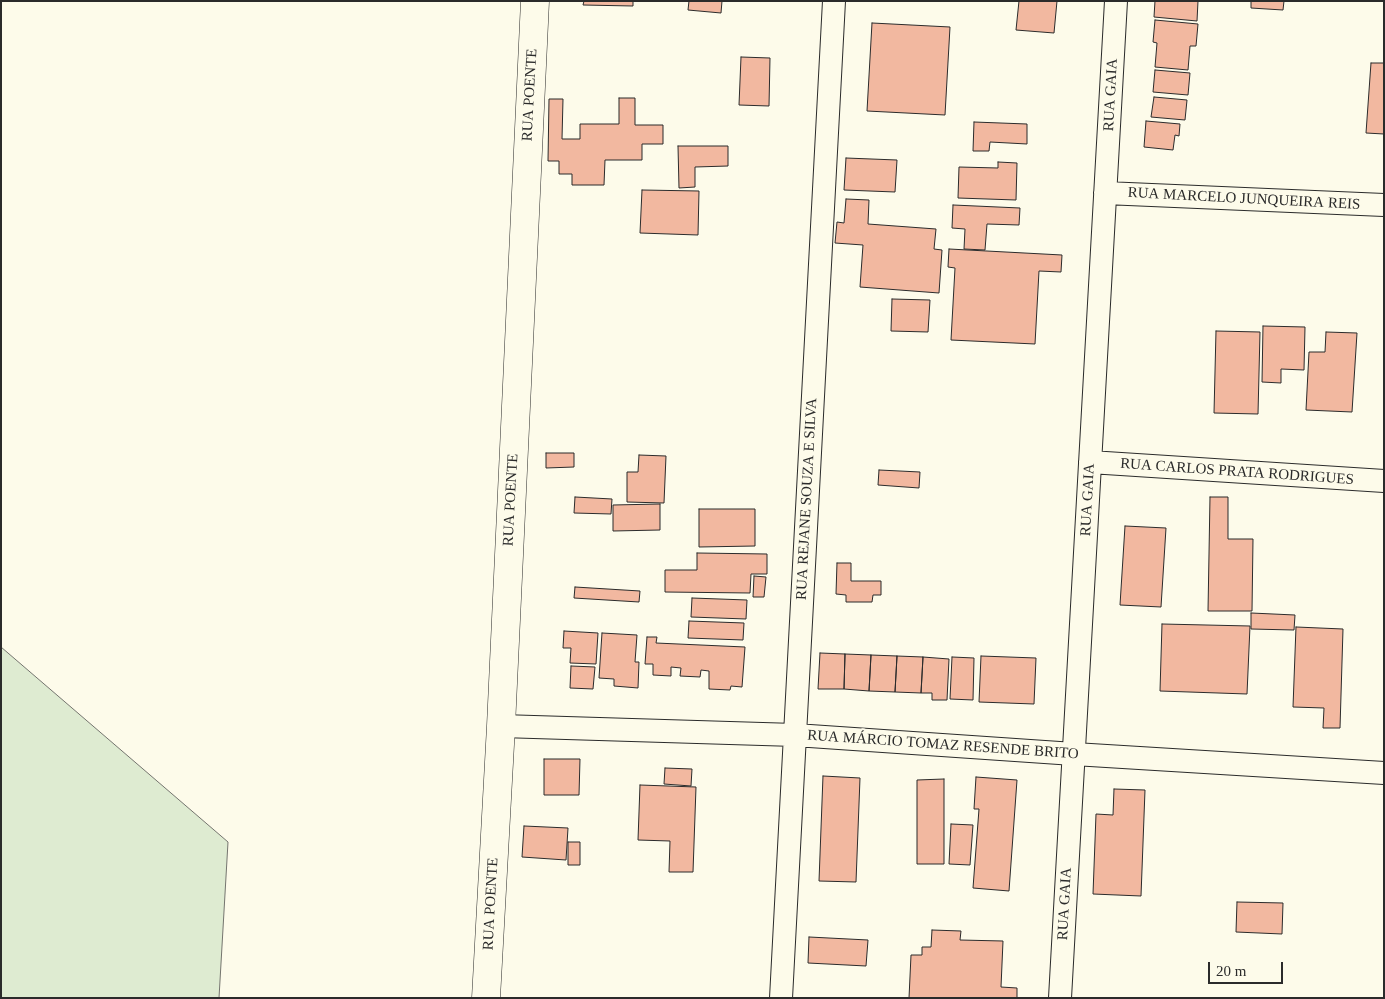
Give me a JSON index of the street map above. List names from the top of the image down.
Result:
{
  "streets": {
    "street": [
      "RUA POENTE",
      "RUA GAIA",
      "RUA MARCELO JUNQUEIRA REIS",
      "RUA CARLOS PRATA RODRIGUES",
      "RUA REJANE SOUZA E SILVA",
      "RUA MÁRCIO TOMAZ RESENDE BRITO"
    ]
  },
  "crossings": [
    ["RUA POENTE", "RUA MÁRCIO TOMAZ RESENDE BRITO"],
    ["RUA GAIA", "RUA MARCELO JUNQUEIRA REIS"],
    ["RUA GAIA", "RUA CARLOS PRATA RODRIGUES"],
    ["RUA GAIA", "RUA MÁRCIO TOMAZ RESENDE BRITO"],
    ["RUA REJANE SOUZA E SILVA", "RUA MÁRCIO TOMAZ RESENDE BRITO"]
  ],
  "scale_bar": "20 m"
}
